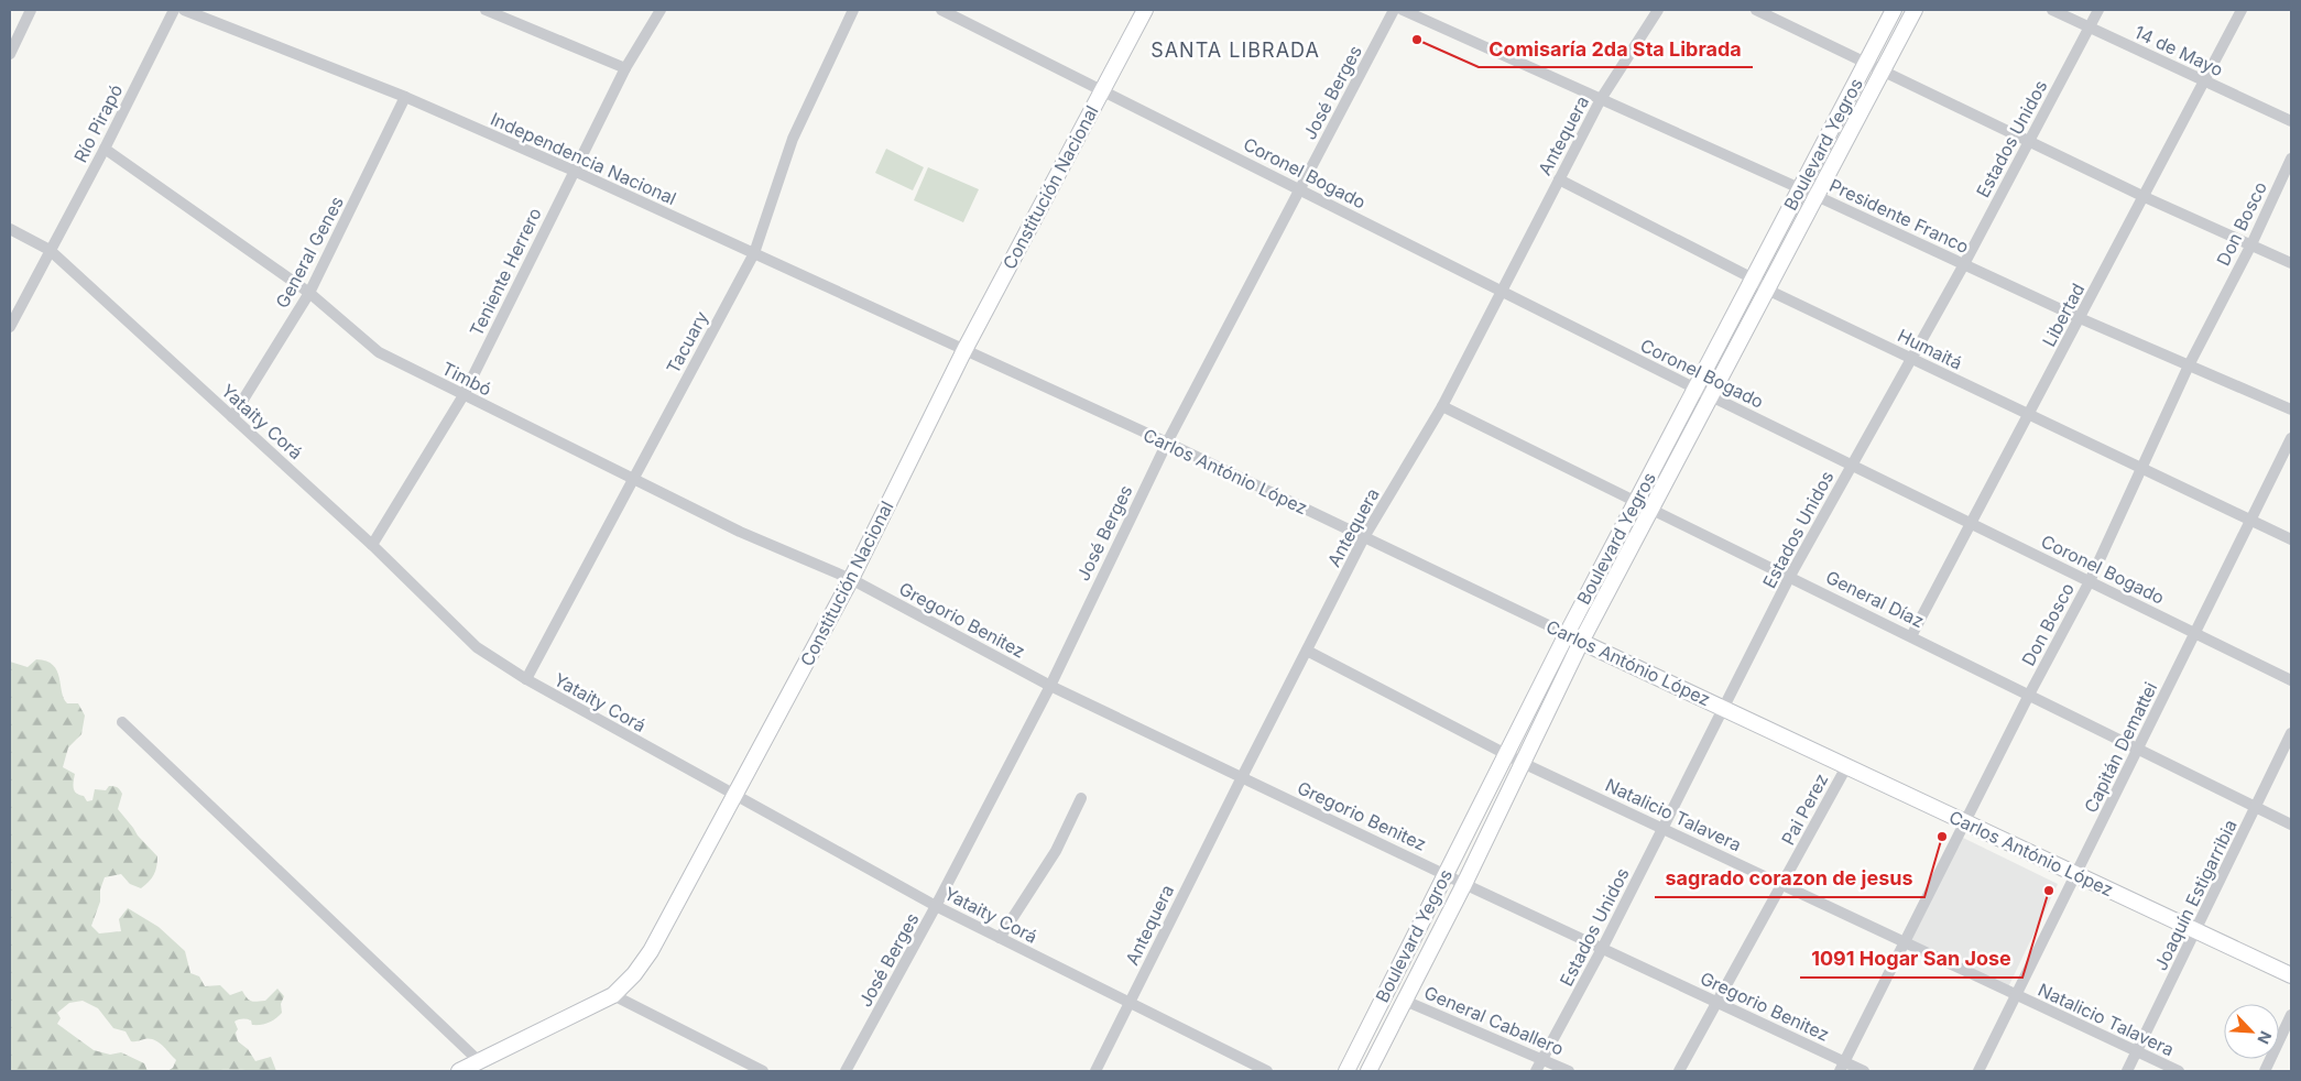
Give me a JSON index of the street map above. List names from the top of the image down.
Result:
{
  "streets": {
    "main road": ["Boulevard Yegros", "Constitución Nacional", "Carlos António López"],
    "street": [
      "14 de Mayo",
      "José Berges",
      "Río Pirapó",
      "Antequera",
      "Estados Unidos",
      "Independencia Nacional",
      "Coronel Bogado",
      "Presidente Franco",
      "Don Bosco",
      "General Genes",
      "Teniente Herrero",
      "Libertad",
      "Tacuary",
      "Humaitá",
      "Timbó",
      "Yataity Corá",
      "General Díaz",
      "Gregorio Benitez",
      "Capitán Demattei",
      "Pai Perez",
      "Natalicio Talavera",
      "Joaquín Estigarribia",
      "General Caballero"
    ]
  },
  "crossings": [
    ["14 de Mayo", "Estados Unidos"],
    ["14 de Mayo", "Libertad"],
    ["José Berges", "Coronel Bogado"],
    ["José Berges", "Yataity Corá"],
    ["José Berges", "Carlos António López"],
    ["José Berges", "Gregorio Benitez"],
    ["Río Pirapó", "Timbó"],
    ["Río Pirapó", "Yataity Corá"],
    ["Antequera", "Coronel Bogado"],
    ["Antequera", "Presidente Franco"],
    ["Antequera", "Humaitá"],
    ["Antequera", "Yataity Corá"],
    ["Antequera", "Carlos António López"],
    ["Antequera", "General Díaz"],
    ["Antequera", "Gregorio Benitez"],
    ["Antequera", "Natalicio Talavera"],
    ["Estados Unidos", "Coronel Bogado"],
    ["Estados Unidos", "Presidente Franco"],
    ["Estados Unidos", "Humaitá"],
    ["Estados Unidos", "Carlos António López"],
    ["Estados Unidos", "General Díaz"],
    ["Estados Unidos", "Gregorio Benitez"],
    ["Estados Unidos", "Natalicio Talavera"],
    ["Estados Unidos", "General Caballero"],
    ["Boulevard Yegros", "Coronel Bogado"],
    ["Boulevard Yegros", "Presidente Franco"],
    ["Boulevard Yegros", "Humaitá"],
    ["Boulevard Yegros", "Carlos António López"],
    ["Boulevard Yegros", "General Díaz"],
    ["Boulevard Yegros", "Gregorio Benitez"],
    ["Boulevard Yegros", "Natalicio Talavera"],
    ["Boulevard Yegros", "General Caballero"],
    ["Independencia Nacional", "Constitución Nacional"],
    ["Independencia Nacional", "General Genes"],
    ["Independencia Nacional", "Teniente Herrero"],
    ["Independencia Nacional", "Tacuary"],
    ["Independencia Nacional", "Carlos António López"],
    ["Coronel Bogado", "Constitución Nacional"],
    ["Coronel Bogado", "Don Bosco"],
    ["Coronel Bogado", "Libertad"],
    ["Coronel Bogado", "Capitán Demattei"],
    ["Constitución Nacional", "Timbó"],
    ["Constitución Nacional", "Yataity Corá"],
    ["Constitución Nacional", "Carlos António López"],
    ["Constitución Nacional", "Gregorio Benitez"],
    ["Presidente Franco", "Don Bosco"],
    ["Presidente Franco", "Libertad"],
    ["Don Bosco", "Humaitá"],
    ["Don Bosco", "Carlos António López"],
    ["Don Bosco", "General Díaz"],
    ["Don Bosco", "Gregorio Benitez"],
    ["Don Bosco", "Natalicio Talavera"],
    ["General Genes", "Timbó"],
    ["General Genes", "Yataity Corá"],
    ["Teniente Herrero", "Timbó"],
    ["Teniente Herrero", "Yataity Corá"],
    ["Libertad", "Humaitá"],
    ["Libertad", "General Díaz"],
    ["Tacuary", "Timbó"],
    ["Tacuary", "Yataity Corá"],
    ["Humaitá", "Capitán Demattei"],
    ["Timbó", "Gregorio Benitez"],
    ["Carlos António López", "Capitán Demattei"],
    ["Carlos António López", "Pai Perez"],
    ["Carlos António López", "Joaquín Estigarribia"],
    ["General Díaz", "Capitán Demattei"],
    ["General Díaz", "Joaquín Estigarribia"],
    ["Gregorio Benitez", "Pai Perez"],
    ["Capitán Demattei", "Natalicio Talavera"],
    ["Pai Perez", "Natalicio Talavera"],
    ["Natalicio Talavera", "Joaquín Estigarribia"]
  ],
  "districts": ["SANTA LIBRADA"],
  "places": ["Comisaría 2da Sta Librada", "sagrado corazon de jesus", "1091 Hogar San Jose"],
  "north": "bottom right"
}
